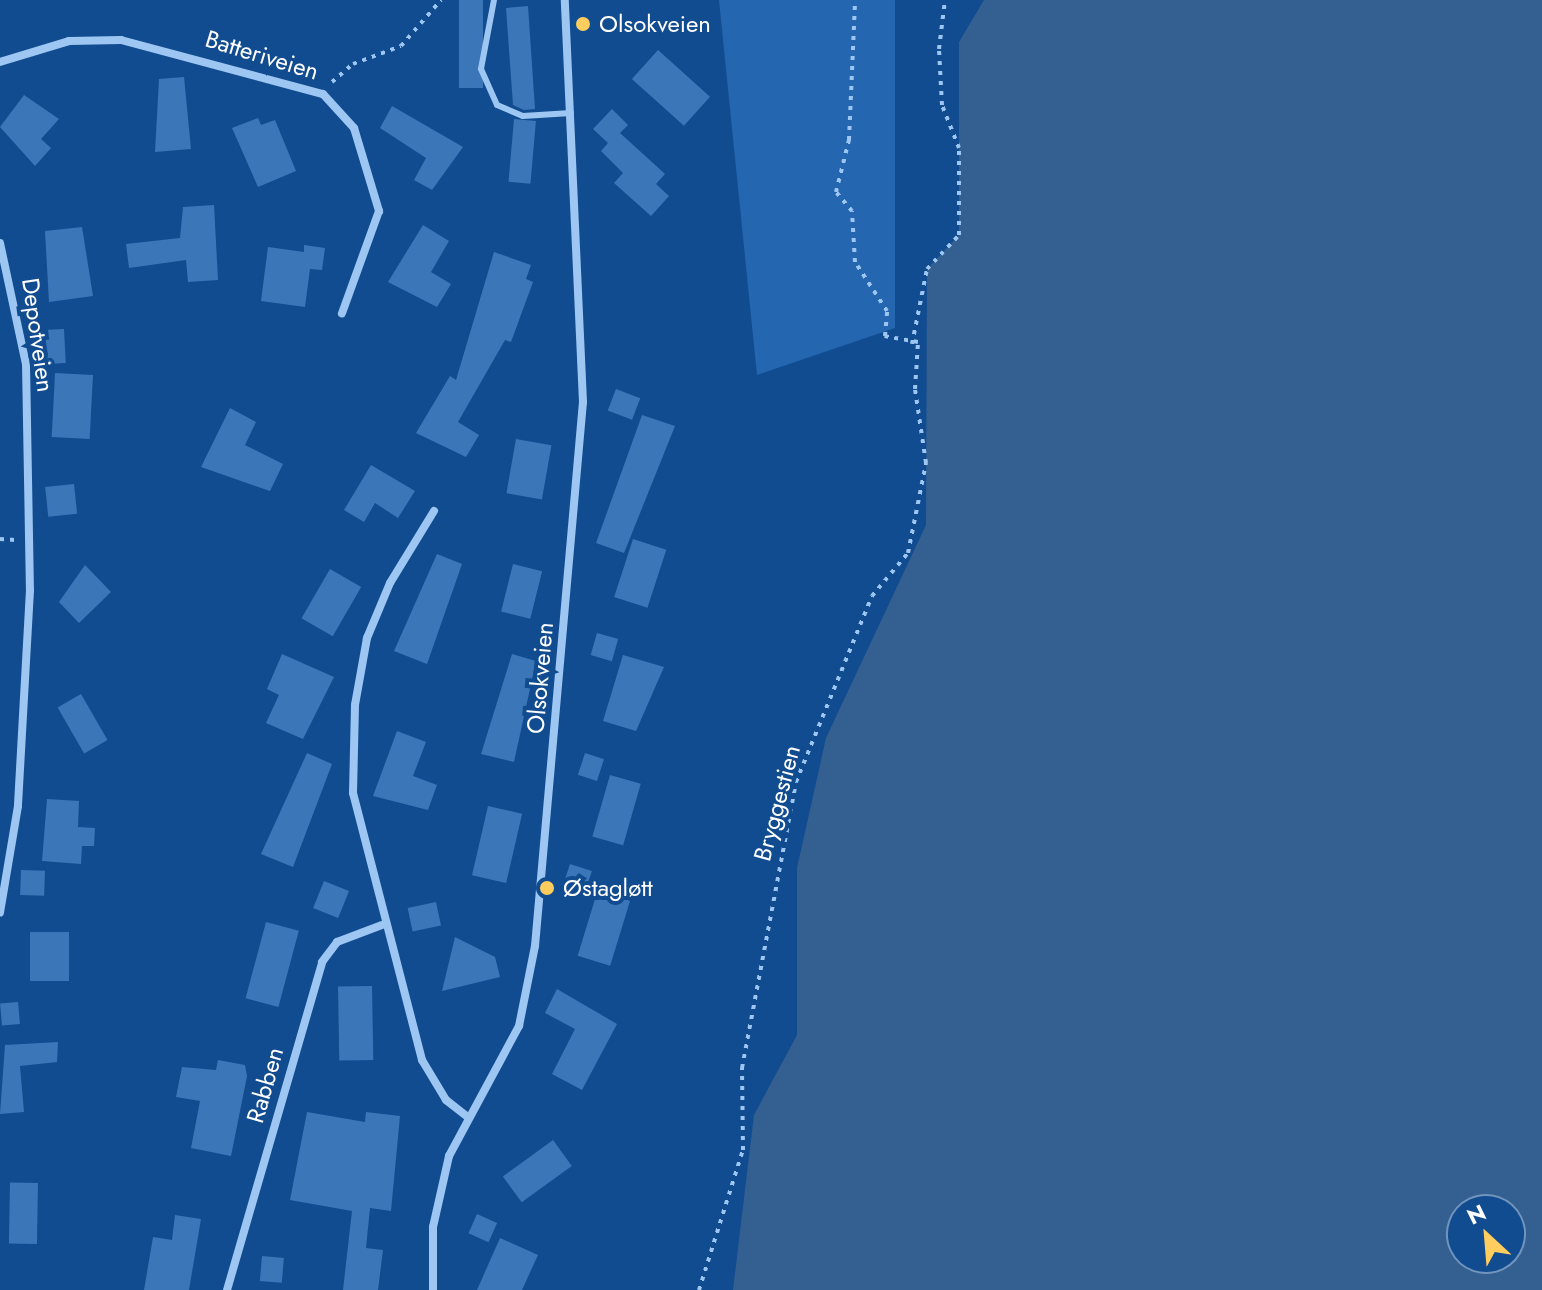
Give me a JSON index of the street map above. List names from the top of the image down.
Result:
{
  "streets": {
    "street": [
      "Batteriveien",
      "Depotveien",
      "Olsokveien",
      "Rabben"
    ],
    "path": ["Bryggestien"]
  },
  "places": ["Olsokveien", "Østagløtt"],
  "north": "top left"
}
